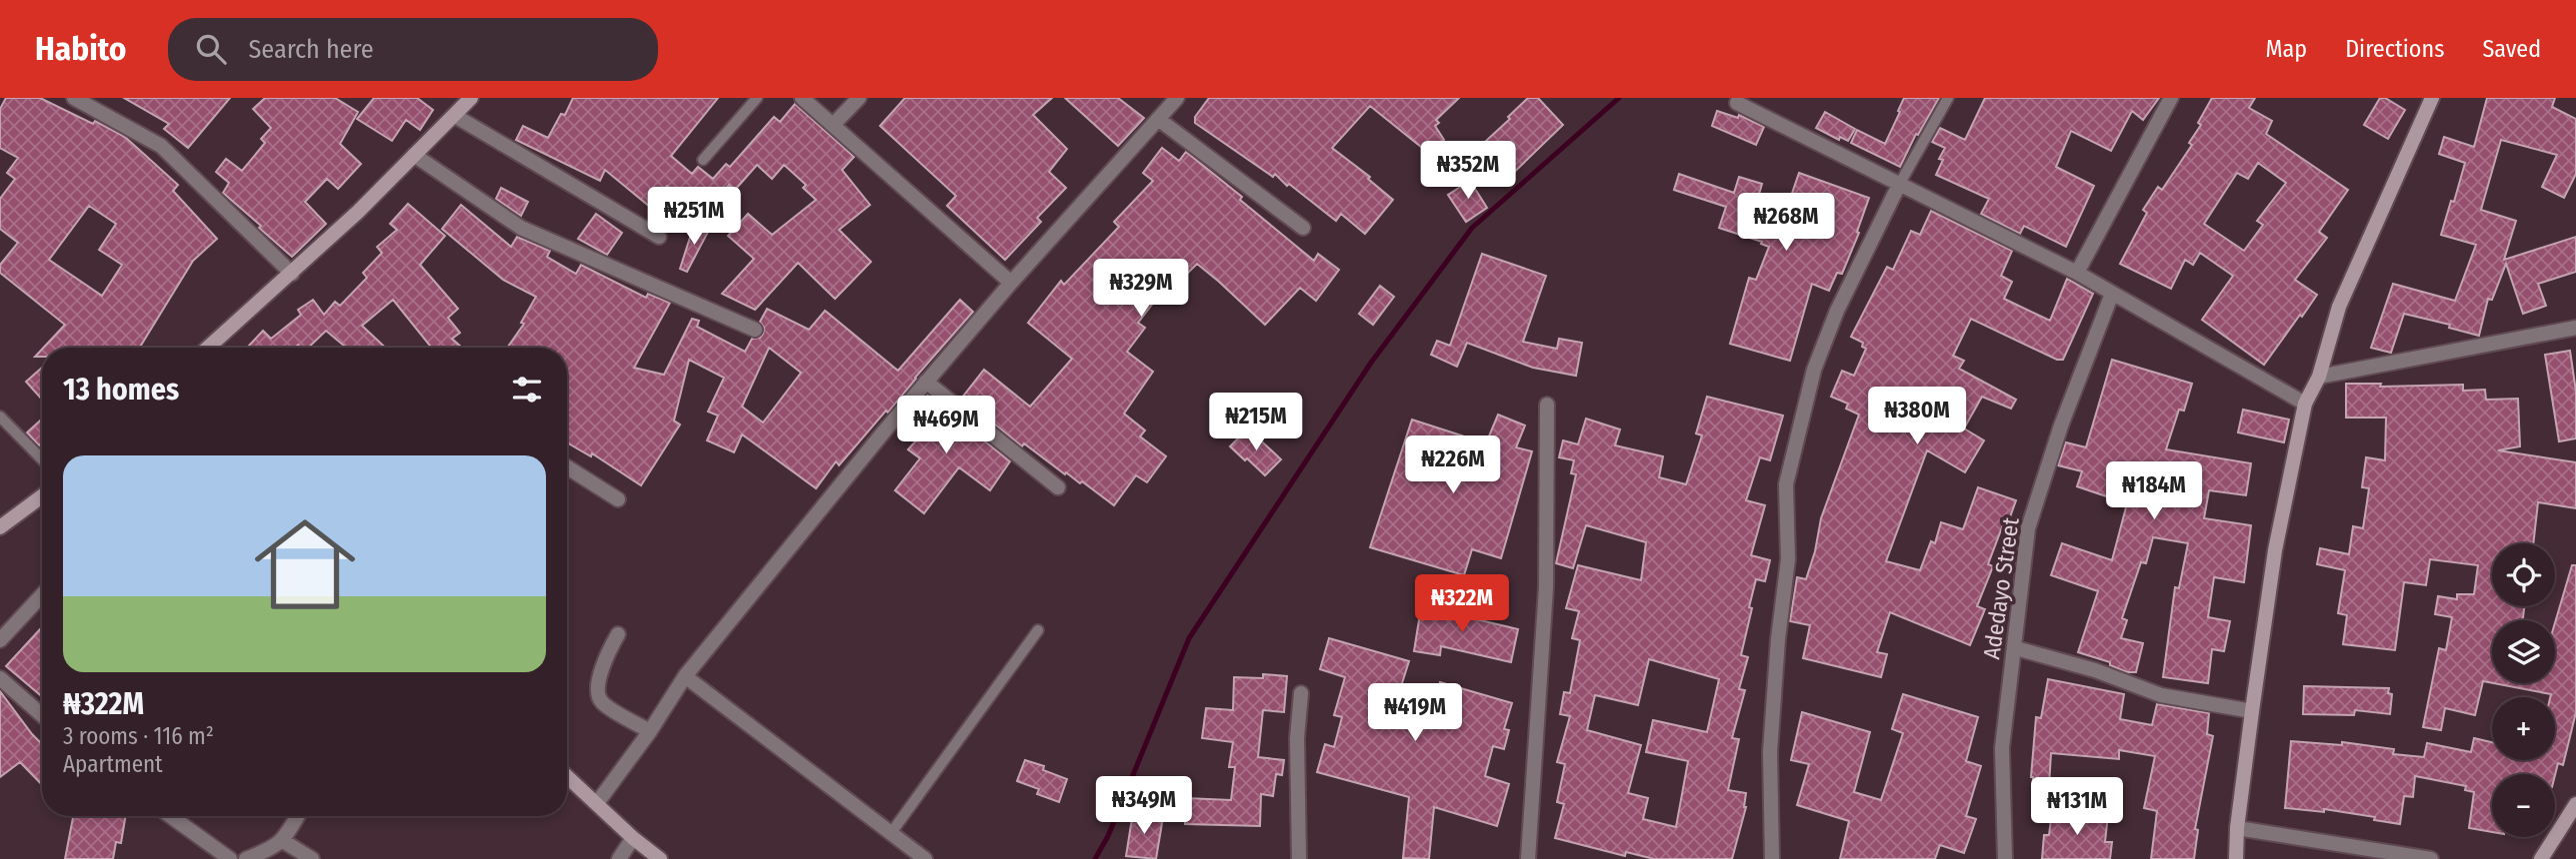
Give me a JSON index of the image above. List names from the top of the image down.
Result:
{
  "streets": {
    "street": ["Adedayo Street"]
  },
  "page": {
    "header": "Habito",
    "search": "Search here",
    "nav": ["Map", "Directions", "Saved"],
    "price": [
      "₦352M",
      "₦251M",
      "₦268M",
      "₦329M",
      "₦380M",
      "₦215M",
      "₦469M",
      "₦226M",
      "₦184M",
      "₦322M",
      "₦419M",
      "₦349M",
      "₦131M"
    ],
    "heading": "13 homes",
    "list": [
      {
        "name": "₦322M",
        "note": "3 rooms · 116 m² · Apartment"
      }
    ],
    "map_buttons": ["+", "−"]
  }
}
